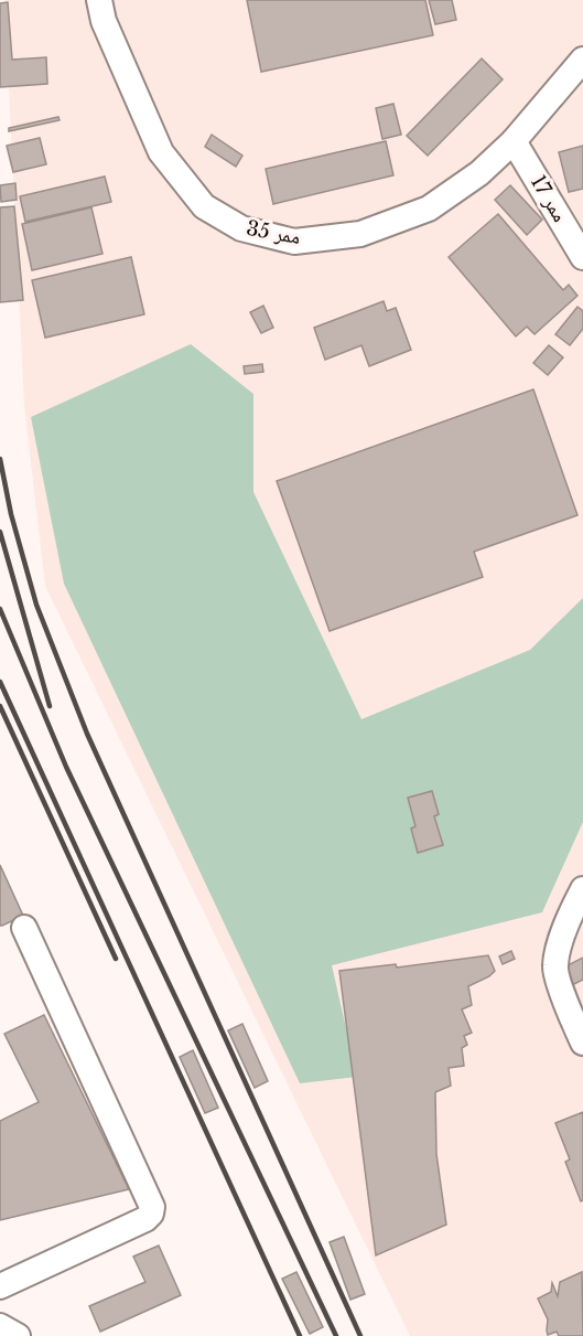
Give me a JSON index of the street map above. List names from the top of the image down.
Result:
{
  "streets": {
    "street": ["ممر 17", "ممر 35"]
  },
  "crossings": [
    ["ممر 17", "ممر 35"]
  ]
}
